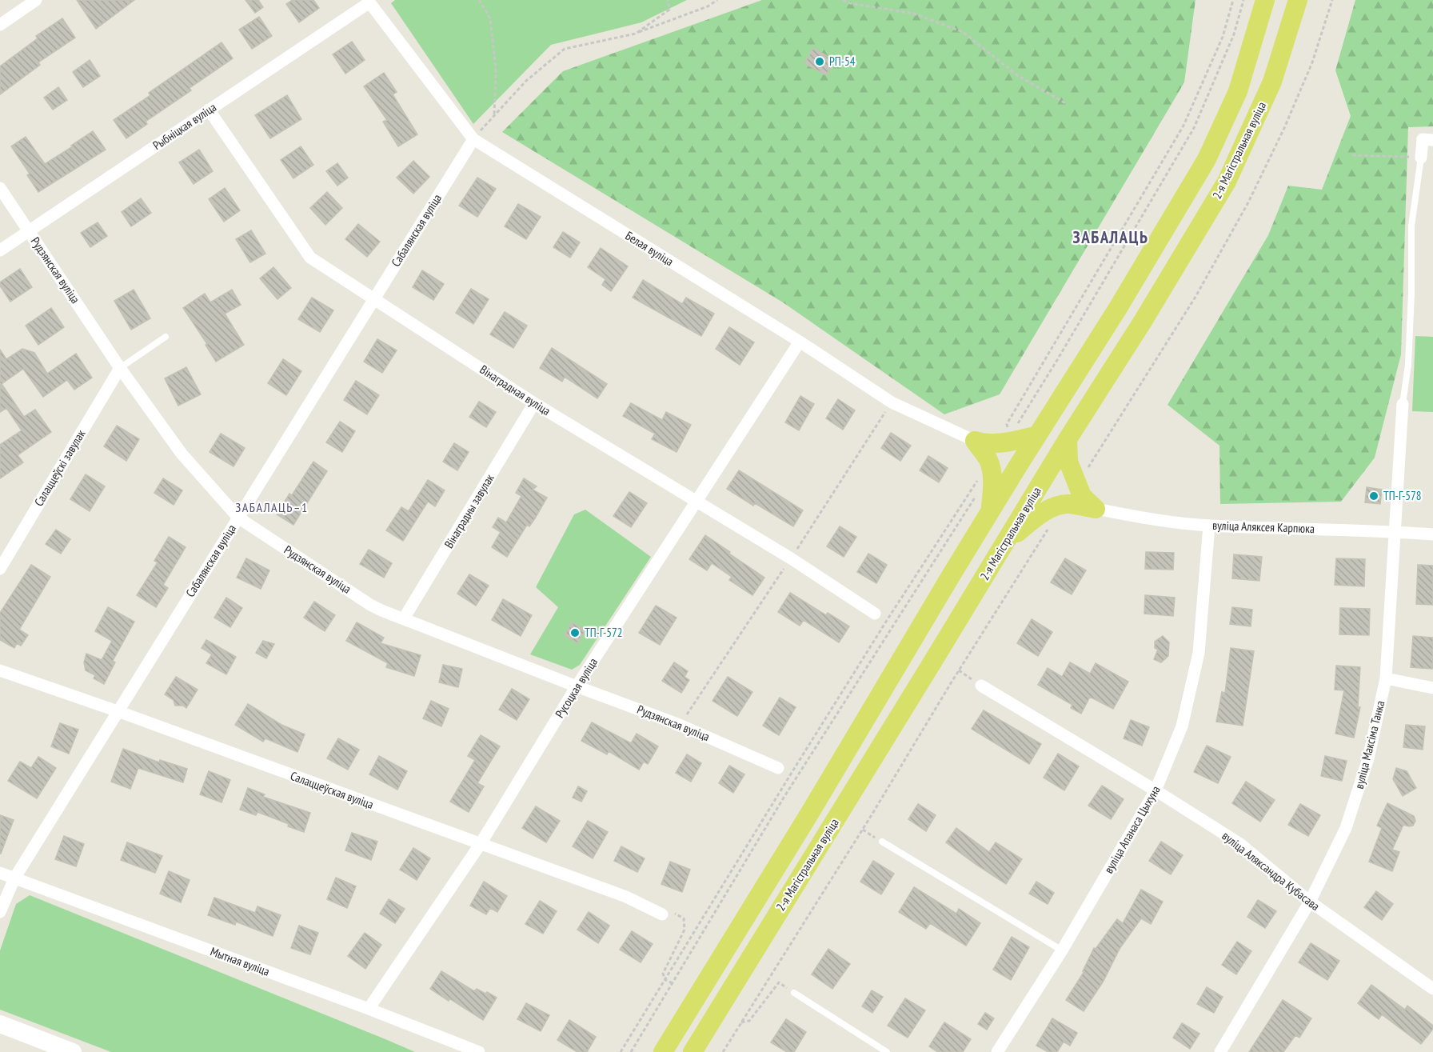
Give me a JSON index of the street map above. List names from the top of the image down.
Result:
{
  "streets": {
    "main road": ["2-я Магістральная вуліца"],
    "street": [
      "Рыбніцкая вуліца",
      "Сабалянская вуліца",
      "Белая вуліца",
      "Рудзянская вуліца",
      "Вінаградная вуліца",
      "Салаццеўскі завулак",
      "Вінаградны завулак",
      "вуліца Аляксея Карпюка",
      "Русоцкая вуліца",
      "вуліца Максіма Танка",
      "Салаццеўская вуліца",
      "вуліца Апанаса Цыхуна",
      "вуліца Аляксандра Кубасава",
      "Мытная вуліца"
    ]
  },
  "crossings": [
    ["Рыбніцкая вуліца", "Белая вуліца"],
    ["Рыбніцкая вуліца", "Рудзянская вуліца"],
    ["Рыбніцкая вуліца", "Вінаградная вуліца"],
    ["Сабалянская вуліца", "Белая вуліца"],
    ["Сабалянская вуліца", "Рудзянская вуліца"],
    ["Сабалянская вуліца", "Вінаградная вуліца"],
    ["Сабалянская вуліца", "Салаццеўская вуліца"],
    ["Сабалянская вуліца", "Мытная вуліца"],
    ["Белая вуліца", "Русоцкая вуліца"],
    ["Рудзянская вуліца", "Салаццеўскі завулак"],
    ["Рудзянская вуліца", "Вінаградны завулак"],
    ["Рудзянская вуліца", "Русоцкая вуліца"],
    ["Вінаградная вуліца", "Вінаградны завулак"],
    ["Вінаградная вуліца", "Русоцкая вуліца"],
    ["вуліца Аляксея Карпюка", "вуліца Максіма Танка"],
    ["вуліца Аляксея Карпюка", "вуліца Апанаса Цыхуна"],
    ["Русоцкая вуліца", "Салаццеўская вуліца"],
    ["Русоцкая вуліца", "Мытная вуліца"],
    ["вуліца Максіма Танка", "вуліца Аляксандра Кубасава"],
    ["вуліца Апанаса Цыхуна", "вуліца Аляксандра Кубасава"]
  ],
  "districts": ["ЗАБАЛАЦЬ", "ЗАБАЛАЦЬ–1"],
  "places": ["РП-54", "ТП-Г-578", "ТП-Г-572"]
}
